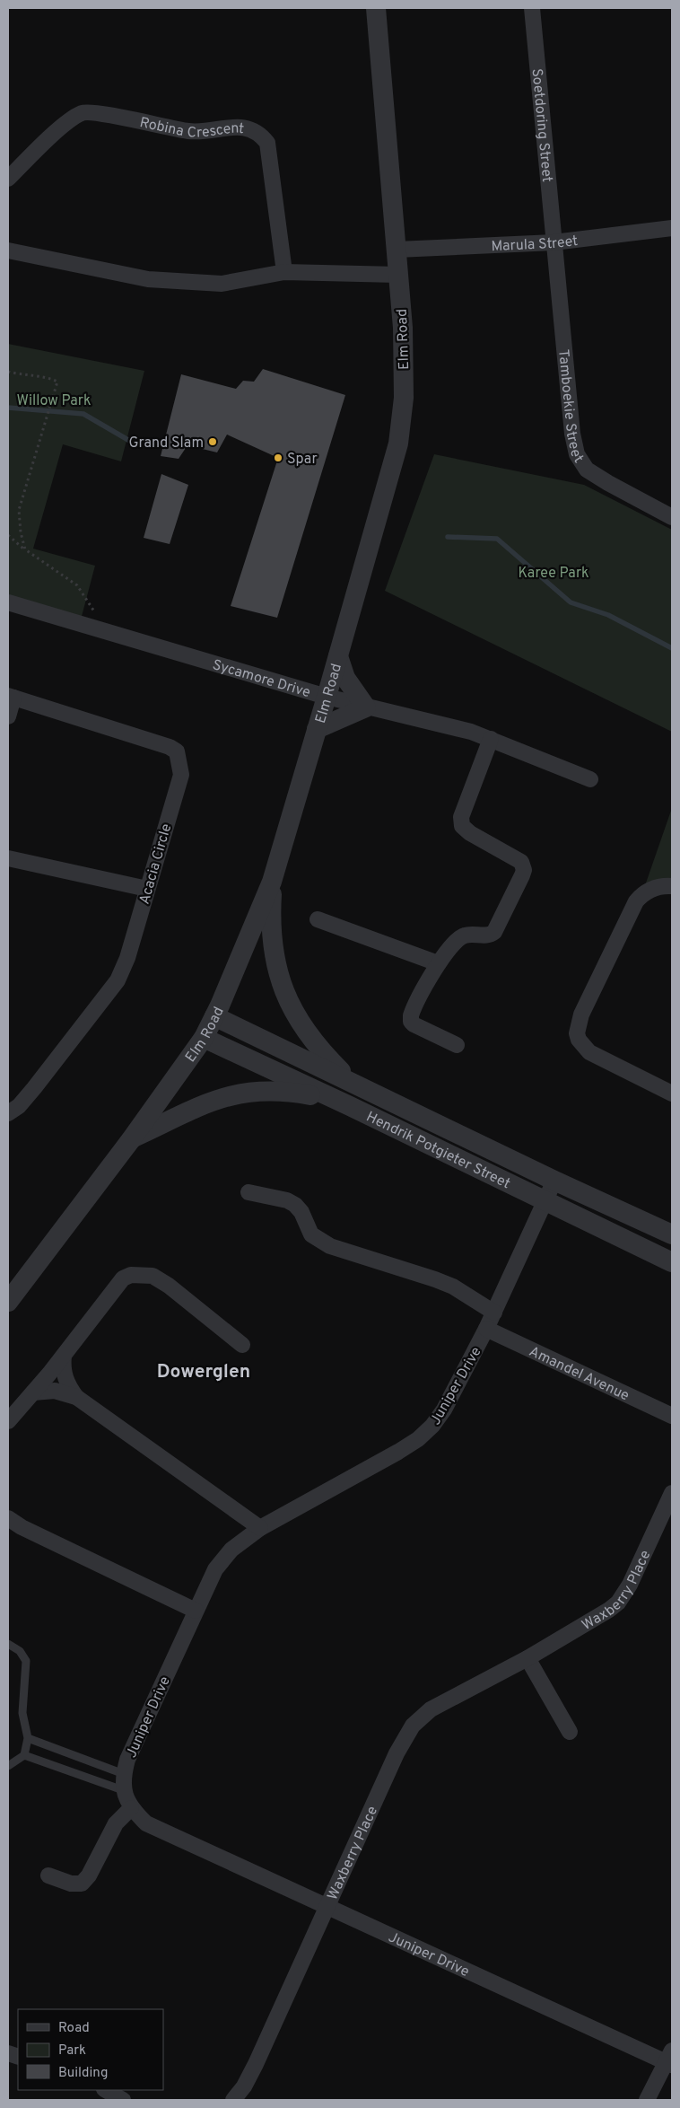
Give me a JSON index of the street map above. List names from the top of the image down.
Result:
{
  "streets": {
    "street": [
      "Robina Crescent",
      "Soetdoring Street",
      "Marula Street",
      "Elm Road",
      "Tamboekie Street",
      "Sycamore Drive",
      "Acacia Circle",
      "Hendrik Potgieter Street",
      "Amandel Avenue",
      "Juniper Drive",
      "Waxberry Place"
    ]
  },
  "crossings": [
    ["Soetdoring Street", "Marula Street"],
    ["Soetdoring Street", "Tamboekie Street"],
    ["Marula Street", "Elm Road"],
    ["Marula Street", "Tamboekie Street"],
    ["Elm Road", "Sycamore Drive"],
    ["Elm Road", "Hendrik Potgieter Street"],
    ["Hendrik Potgieter Street", "Juniper Drive"],
    ["Amandel Avenue", "Juniper Drive"],
    ["Juniper Drive", "Waxberry Place"]
  ],
  "districts": ["Dowerglen"],
  "parks": ["Willow Park", "Karee Park"],
  "places": ["Grand Slam", "Spar"],
  "legend": ["Road", "Park", "Building"]
}
